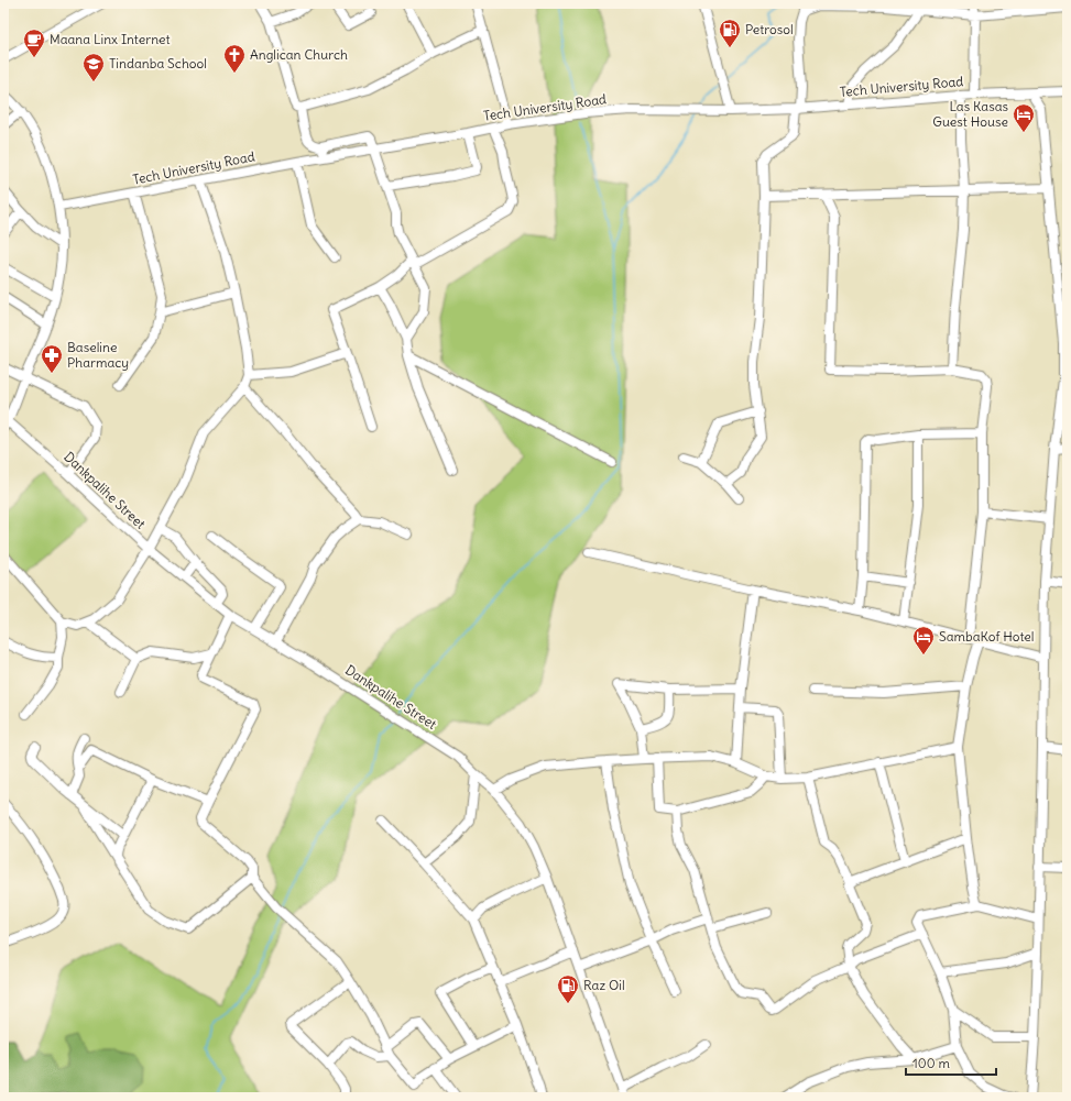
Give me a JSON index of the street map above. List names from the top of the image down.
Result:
{
  "streets": {
    "street": ["Tech University Road", "Dankpalihe Street"]
  },
  "places": {
    "fuel station": ["Petrosol", "Raz Oil"],
    "cafe": ["Maana Linx Internet"],
    "church": ["Anglican Church"],
    "school or university": ["Tindanba School"],
    "hotel": ["Las Kasas Guest House", "SambaKof Hotel"],
    "pharmacy": ["Baseline Pharmacy"]
  },
  "scale_bar": "100 m"
}
